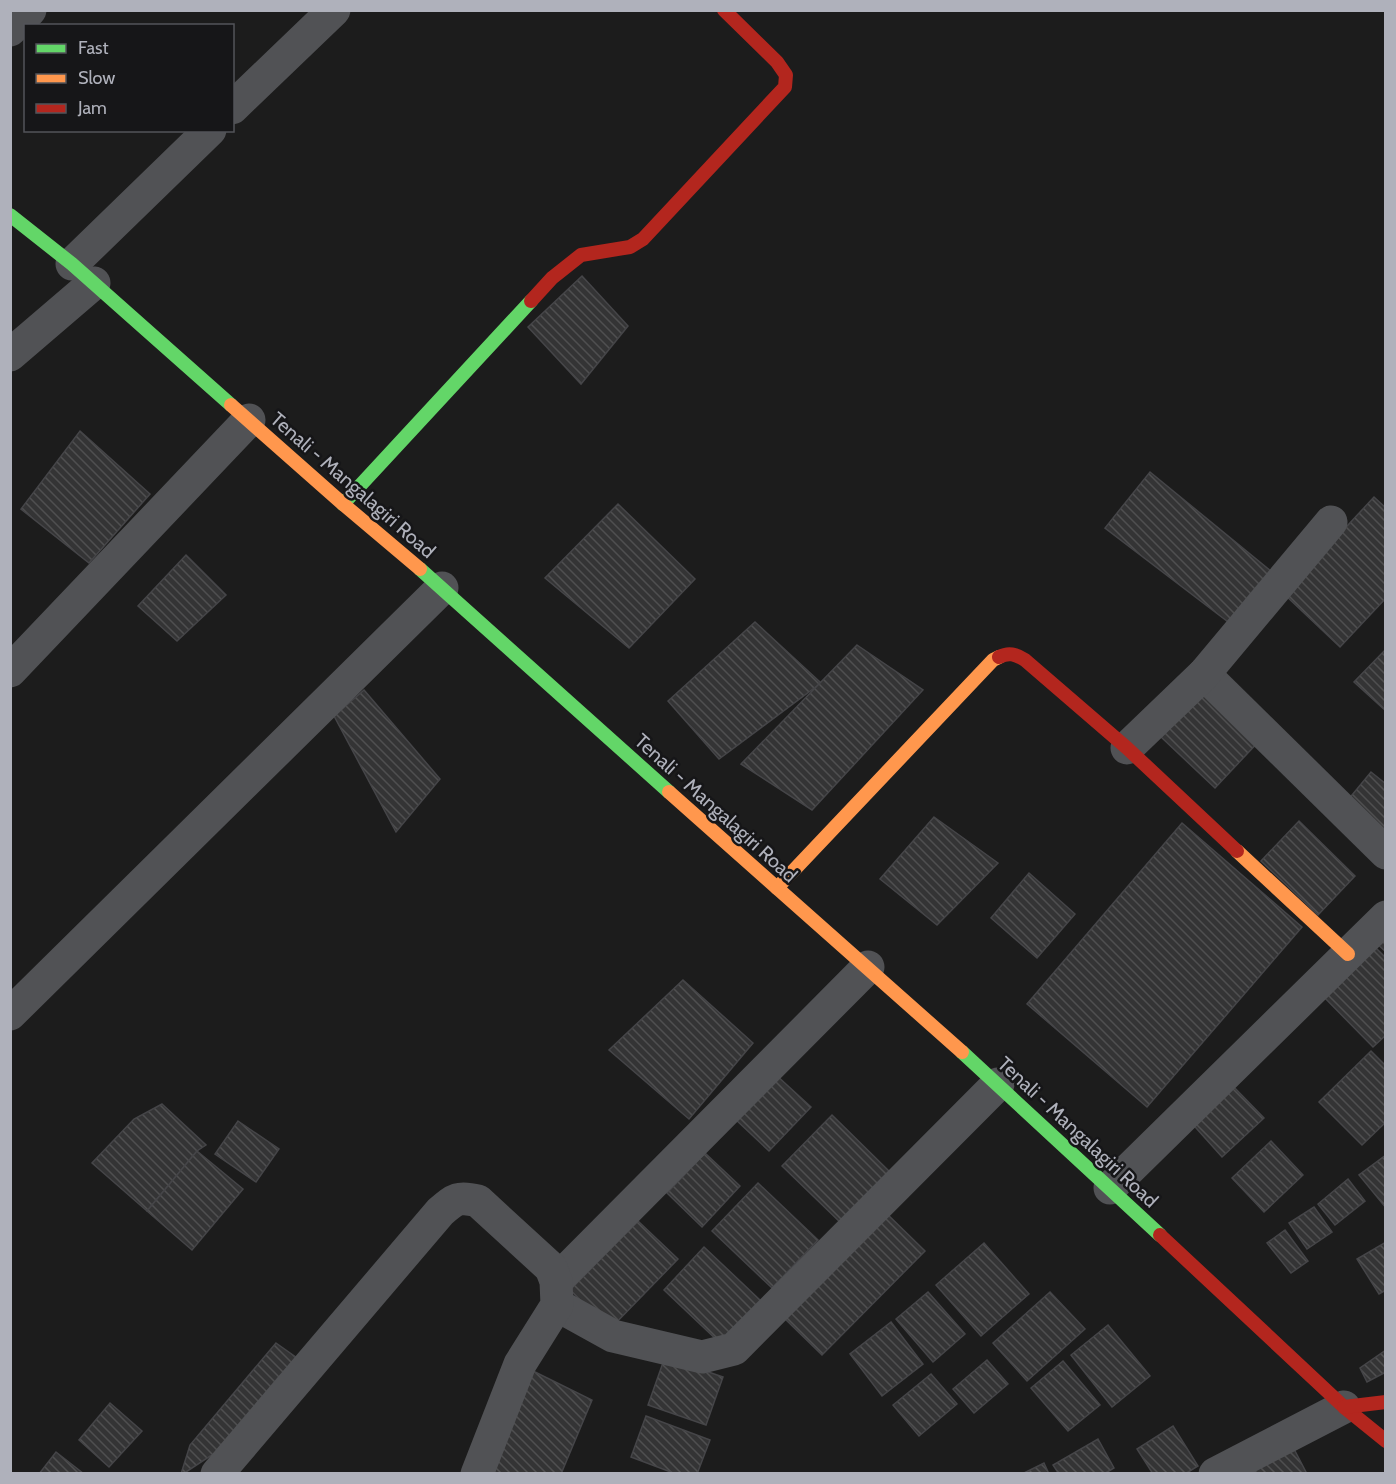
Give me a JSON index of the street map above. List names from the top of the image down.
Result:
{
  "streets": {
    "main road": ["Tenali - Mangalagiri Road"]
  },
  "legend": ["Fast", "Slow", "Jam"]
}
